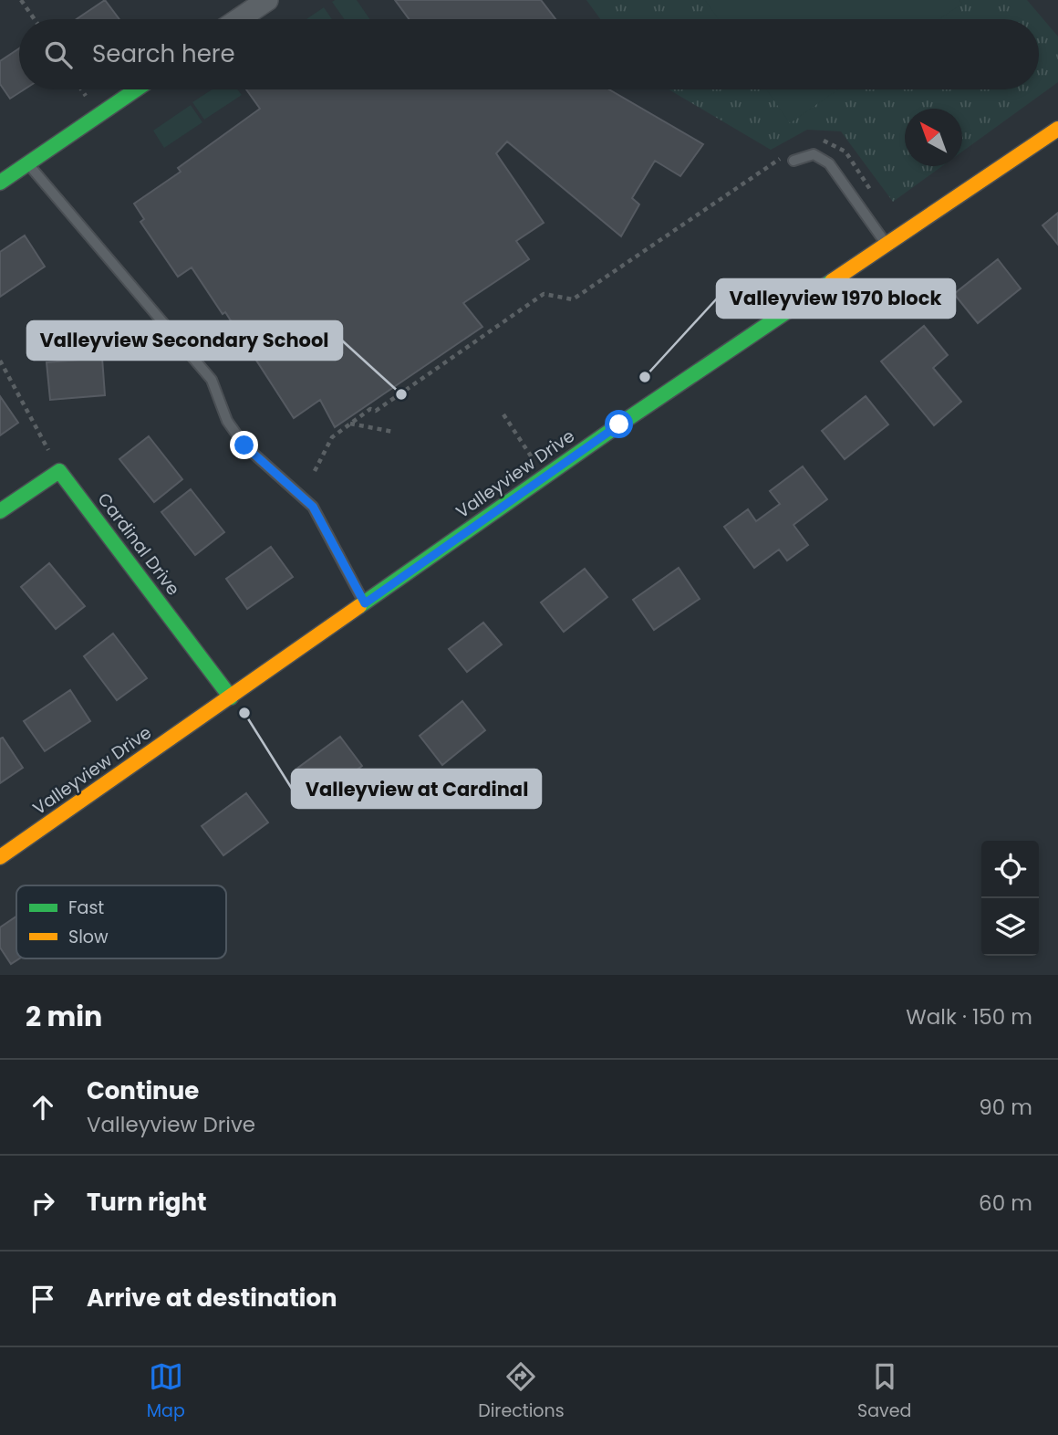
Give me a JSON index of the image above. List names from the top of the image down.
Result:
{
  "streets": {
    "street": ["Valleyview Drive", "Cardinal Drive"]
  },
  "crossings": [
    ["Valleyview Drive", "Cardinal Drive"]
  ],
  "places": ["Valleyview 1970 block", "Valleyview Secondary School", "Valleyview at Cardinal"],
  "legend": ["Fast", "Slow"],
  "north": "top left",
  "page": {
    "search": "Search here",
    "heading": ["2 min", "Walk · 150 m"],
    "list": [
      ["Continue", "Valleyview Drive", "90 m"],
      ["Turn right", "60 m"],
      "Arrive at destination"
    ],
    "nav": ["Map", "Directions", "Saved"]
  }
}
